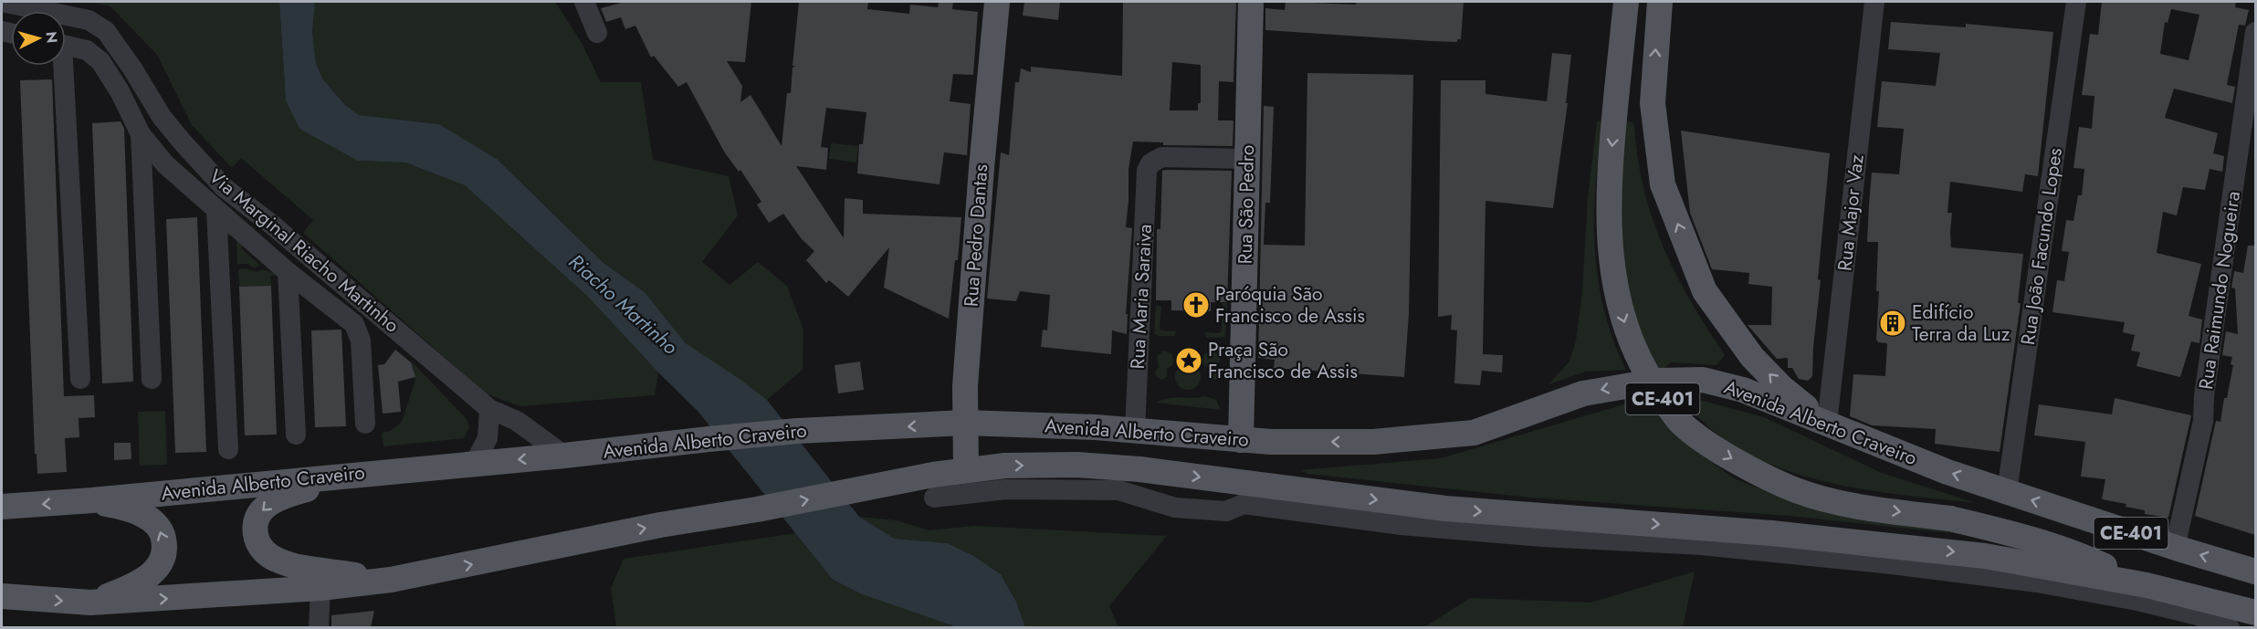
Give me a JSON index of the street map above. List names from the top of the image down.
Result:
{
  "streets": {
    "main road": [
      "Rua São Pedro",
      "Rua Pedro Dantas",
      "CE-401",
      "Avenida Alberto Craveiro"
    ],
    "street": [
      "Rua Major Vaz",
      "Rua João Facundo Lopes",
      "Via Marginal Riacho Martinho",
      "Rua Raimundo Nogueira",
      "Rua Maria Saraiva"
    ]
  },
  "crossings": [
    ["Rua São Pedro", "Rua Maria Saraiva"],
    ["Rua São Pedro", "Avenida Alberto Craveiro"],
    ["Rua Major Vaz", "CE-401"],
    ["Rua Major Vaz", "Avenida Alberto Craveiro"],
    ["Rua Pedro Dantas", "Avenida Alberto Craveiro"],
    ["Rua João Facundo Lopes", "Avenida Alberto Craveiro"],
    ["Via Marginal Riacho Martinho", "Avenida Alberto Craveiro"],
    ["Rua Raimundo Nogueira", "Avenida Alberto Craveiro"],
    ["Rua Maria Saraiva", "Avenida Alberto Craveiro"],
    ["CE-401", "Avenida Alberto Craveiro"]
  ],
  "water": ["Riacho Martinho"],
  "places": {
    "church": ["Paróquia São Francisco de Assis"],
    "building": ["Edifício Terra da Luz"],
    "place": ["Praça São Francisco de Assis"]
  },
  "north": "right"
}
